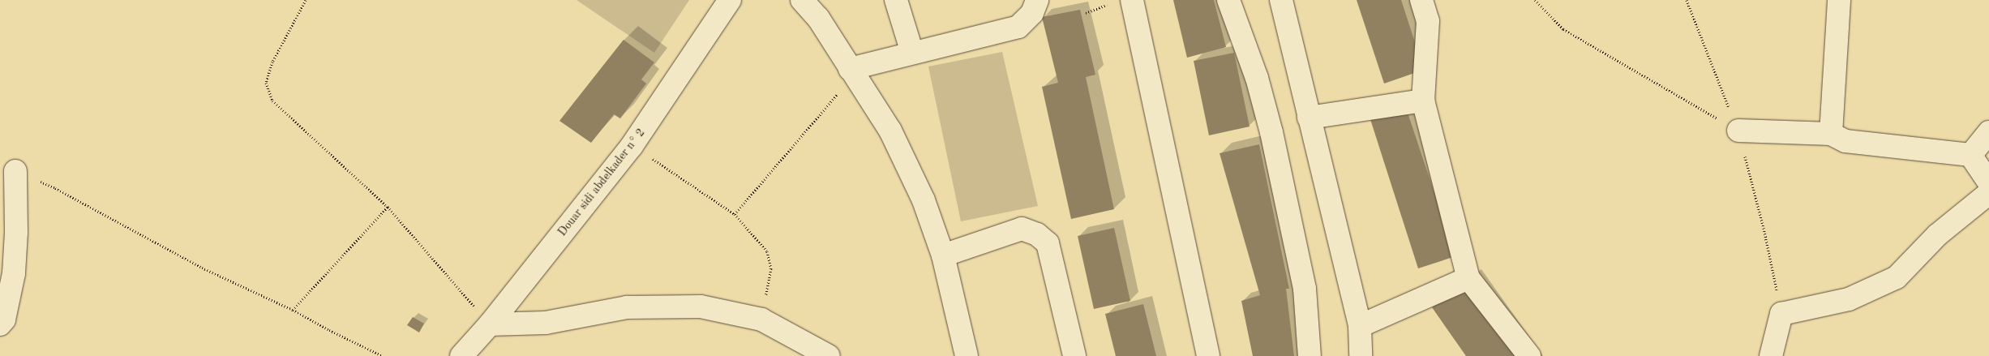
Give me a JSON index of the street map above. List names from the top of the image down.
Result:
{
  "streets": {
    "street": ["Douar sidi abdelkader n° 2"]
  }
}
